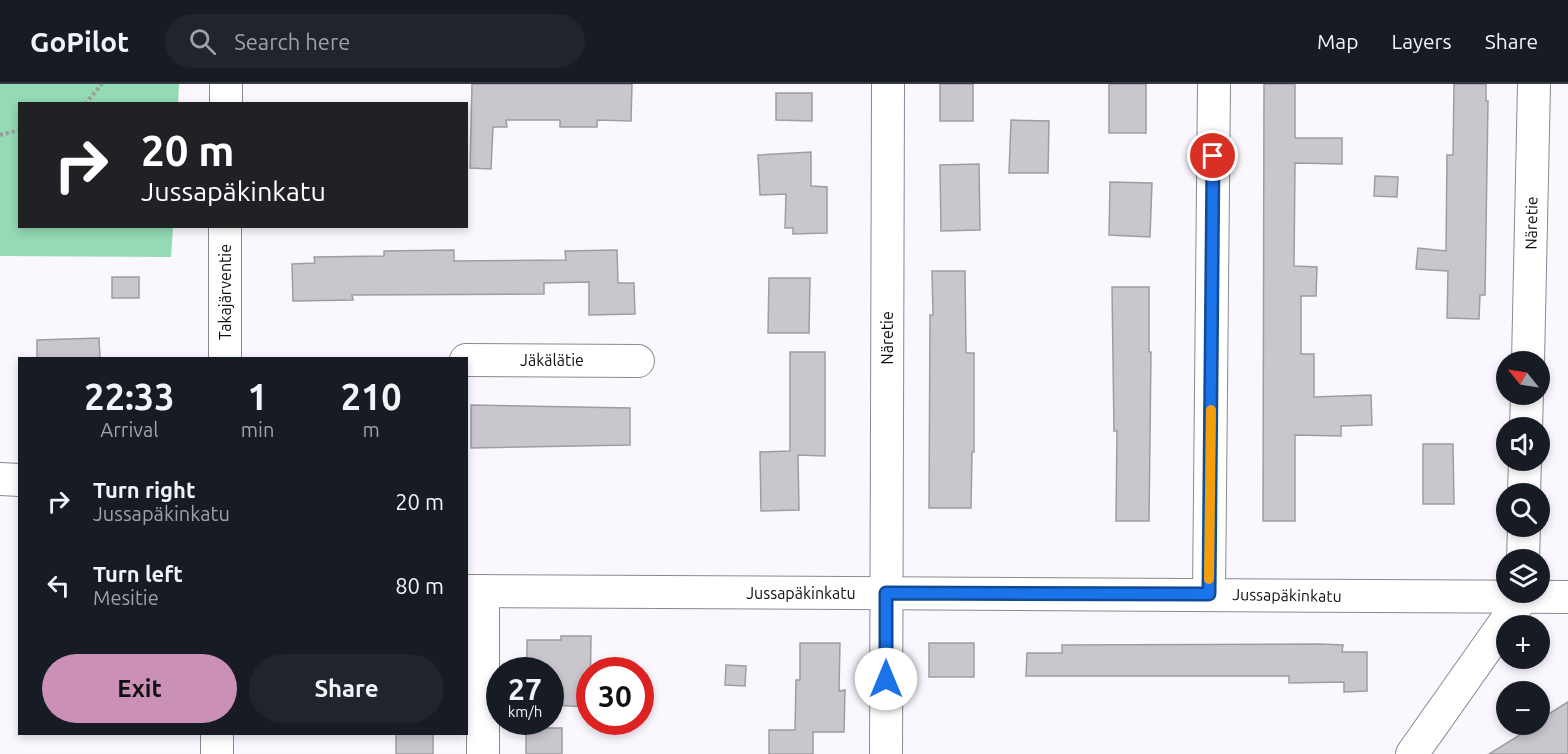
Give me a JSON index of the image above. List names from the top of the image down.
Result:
{
  "streets": {
    "street": [
      "Näretie",
      "Takajärventie",
      "Jäkälätie",
      "Jussapäkinkatu"
    ]
  },
  "crossings": [
    ["Näretie", "Jussapäkinkatu"]
  ],
  "north": "top left",
  "page": {
    "header": "GoPilot",
    "search": "Search here",
    "nav": ["Map", "Layers", "Share"],
    "turn": ["20 m", "Jussapäkinkatu"],
    "map_buttons": ["+", "−"],
    "eta": [
      "22:33",
      "Arrival",
      "1",
      "min",
      "210",
      "m"
    ],
    "list": [
      {
        "name": "Turn right",
        "note": "Jussapäkinkatu",
        "value": "20 m"
      },
      {
        "name": "Turn left",
        "note": "Mesitie",
        "value": "80 m"
      }
    ],
    "buttons": ["Exit", "Share"],
    "speed": "27 km/h",
    "limit": "30"
  }
}
